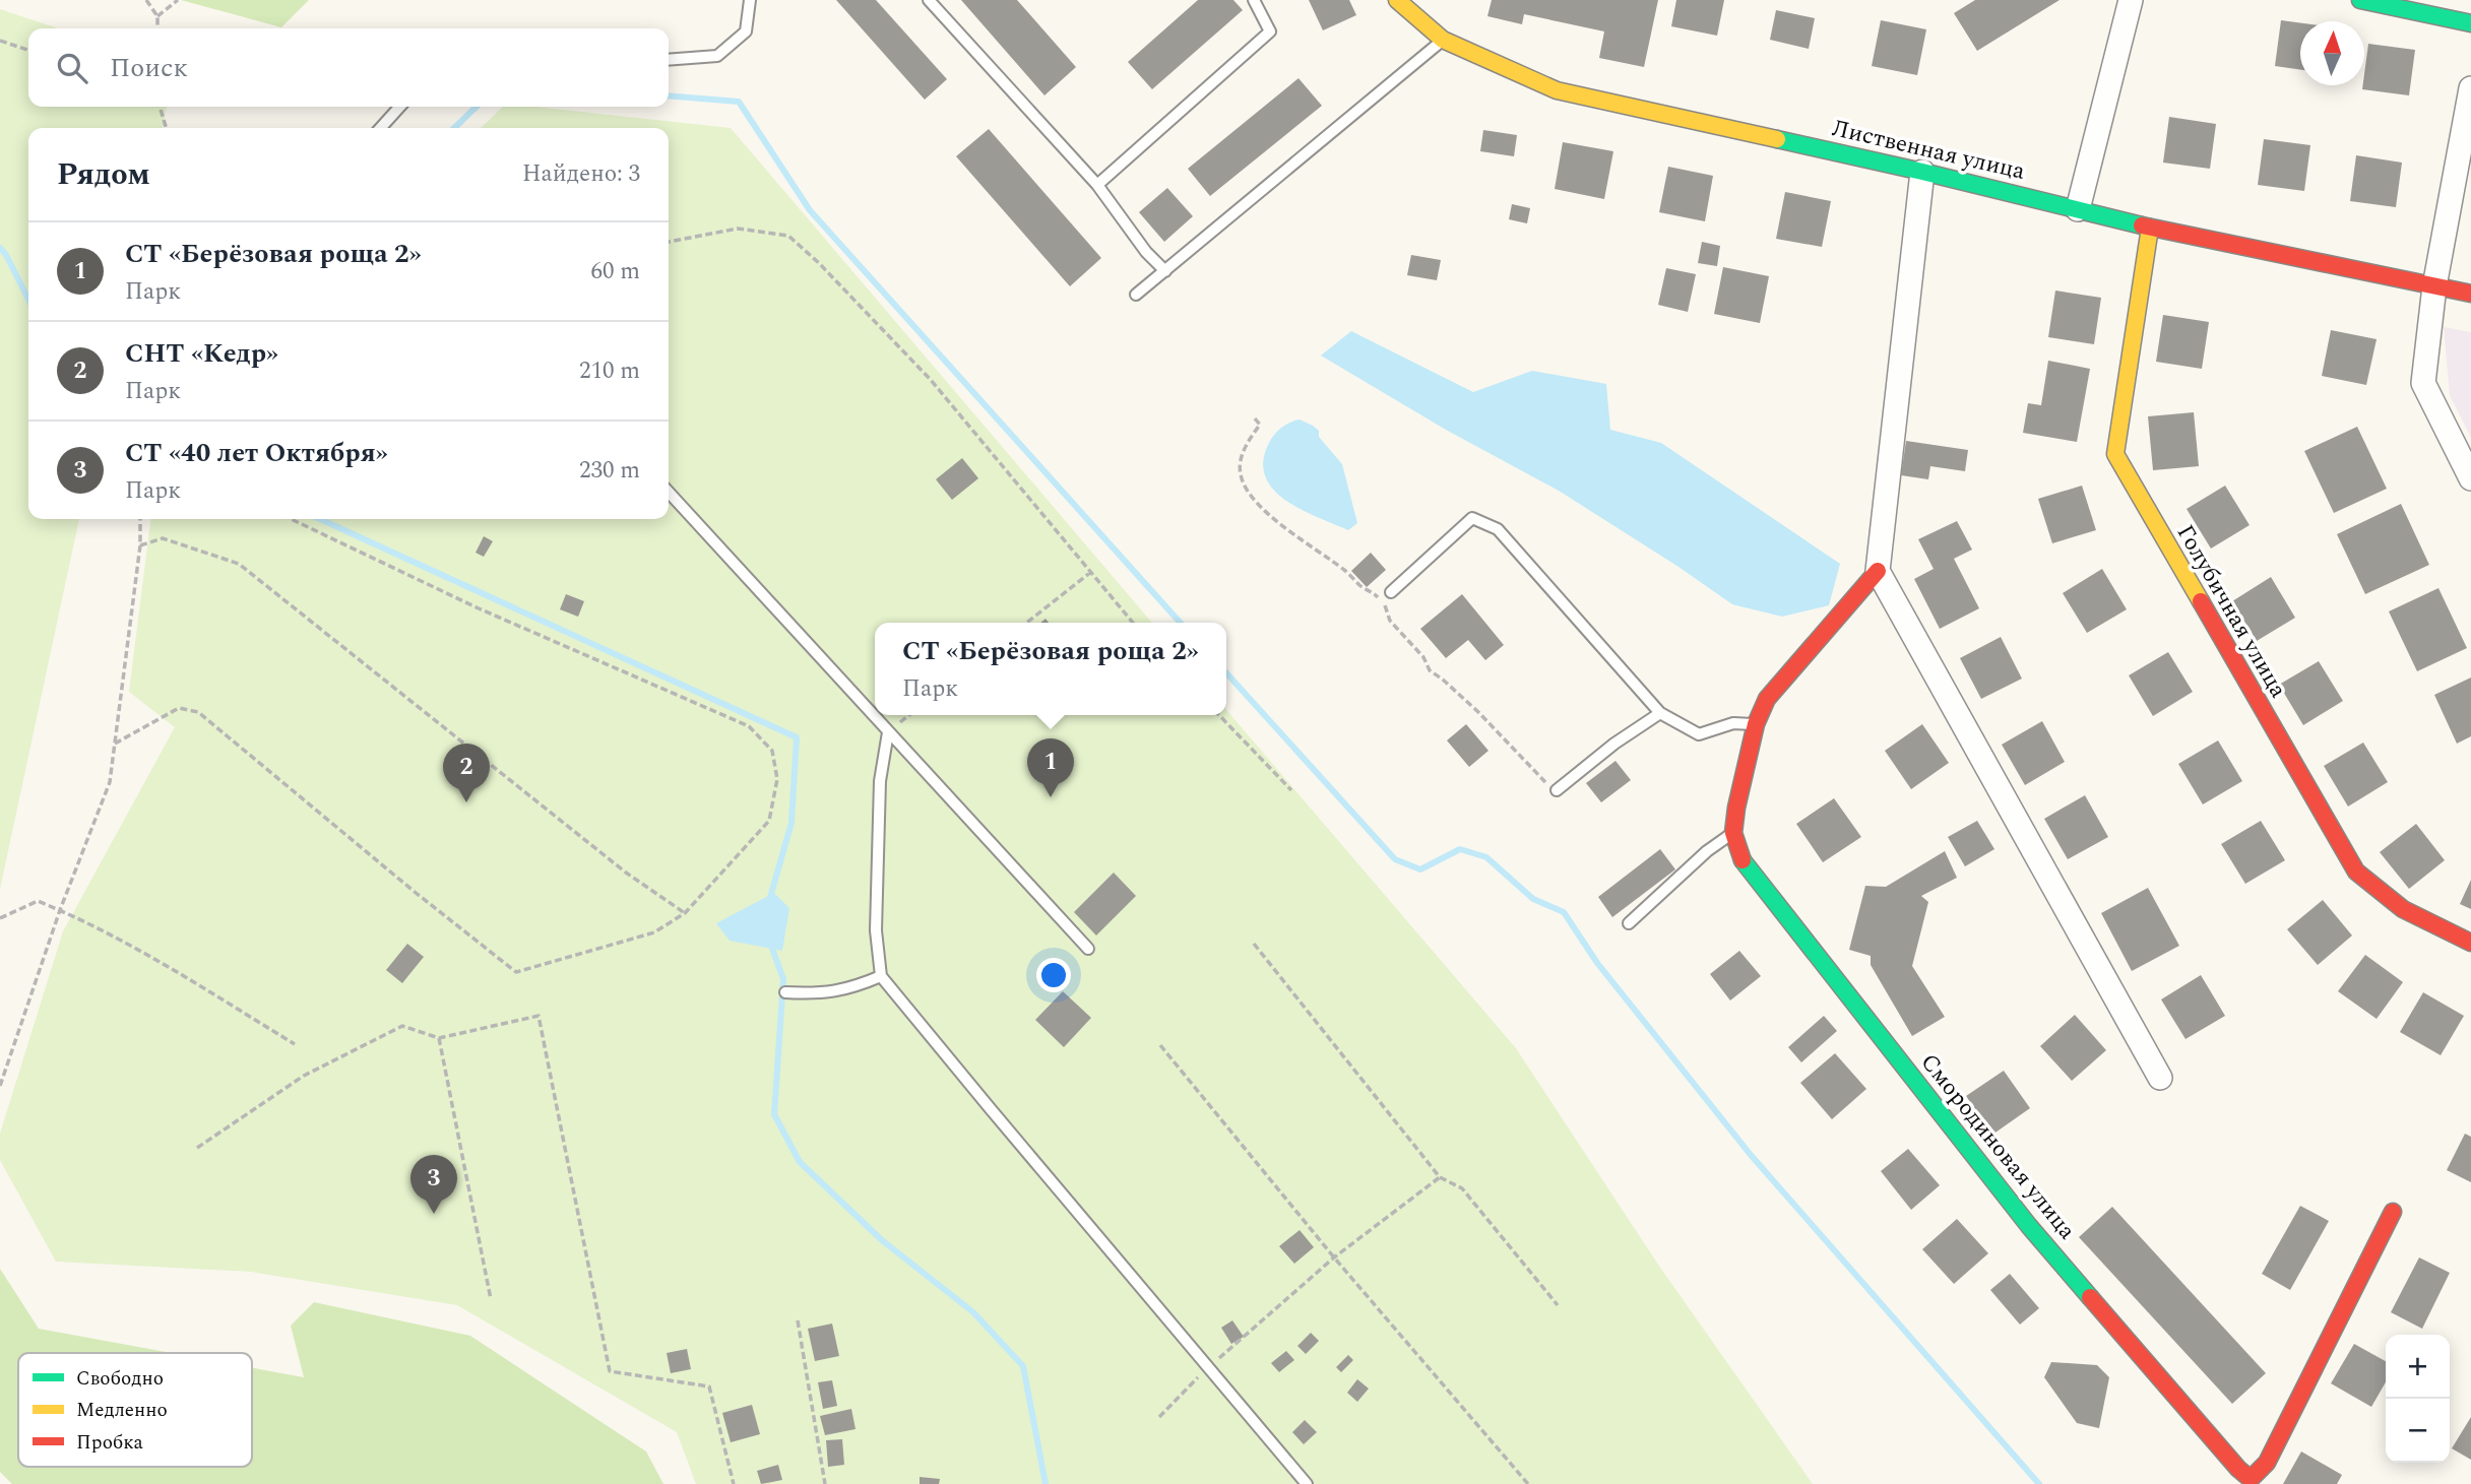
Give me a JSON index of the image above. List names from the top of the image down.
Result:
{
  "streets": {
    "street": ["Лиственная улица", "Голубичная улица", "Смородиновая улица"]
  },
  "crossings": [
    ["Лиственная улица", "Голубичная улица"]
  ],
  "legend": ["Свободно", "Медленно", "Пробка"],
  "north": "top",
  "page": {
    "search": "Поиск",
    "heading": ["Рядом", "Найдено: 3"],
    "list": [
      {
        "mark": "1",
        "name": "СТ «Берёзовая роща 2»",
        "note": "Парк",
        "value": "60 m"
      },
      {
        "mark": "2",
        "name": "СНТ «Кедр»",
        "note": "Парк",
        "value": "210 m"
      },
      {
        "mark": "3",
        "name": "СТ «40 лет Октября»",
        "note": "Парк",
        "value": "230 m"
      }
    ],
    "popup": ["СТ «Берёзовая роща 2»", "Парк"],
    "pins": ["1", "2", "3"],
    "map_buttons": ["+", "−"]
  }
}
